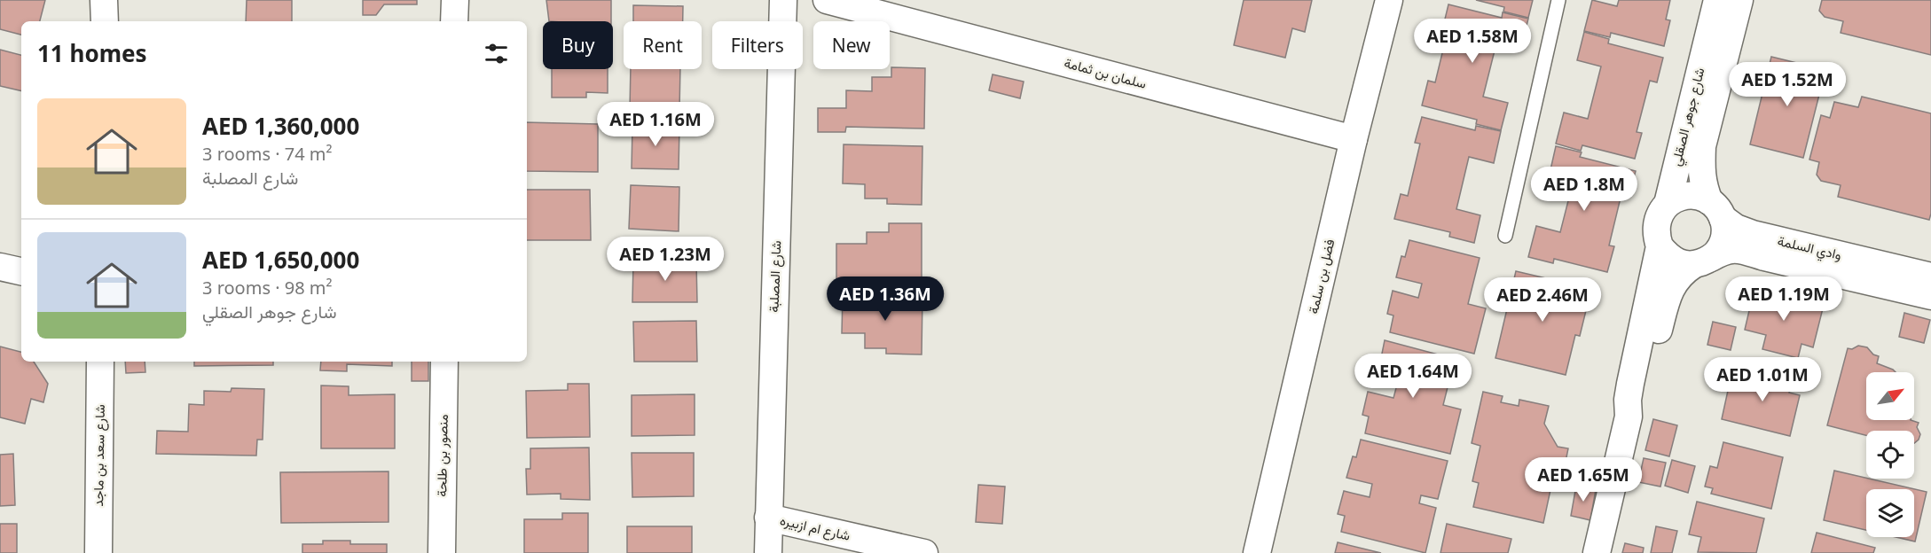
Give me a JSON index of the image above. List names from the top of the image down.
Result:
{
  "streets": {
    "street": [
      "سلمان بن ثمامة",
      "شارع جوهر الصقلي",
      "وادي السلمة",
      "شارع المصلبة",
      "فضل بن سلمة",
      "شارع سعد بن ماجد",
      "منصور بن طلحة",
      "شارع ام ازبيره"
    ]
  },
  "crossings": [
    ["سلمان بن ثمامة", "فضل بن سلمة"],
    ["شارع جوهر الصقلي", "وادي السلمة"],
    ["شارع المصلبة", "شارع ام ازبيره"]
  ],
  "north": "top right",
  "page": {
    "price": [
      "AED 1.58M",
      "AED 1.52M",
      "AED 1.16M",
      "AED 1.8M",
      "AED 1.23M",
      "AED 1.36M",
      "AED 1.19M",
      "AED 2.46M",
      "AED 1.64M",
      "AED 1.01M",
      "AED 1.65M"
    ],
    "chip": [
      "Buy",
      "Rent",
      "Filters",
      "New"
    ],
    "heading": "11 homes",
    "list": [
      {
        "name": "AED 1,360,000",
        "note": "3 rooms · 74 m² · شارع المصلبة"
      },
      {
        "name": "AED 1,650,000",
        "note": "3 rooms · 98 m² · شارع جوهر الصقلي"
      }
    ]
  }
}
